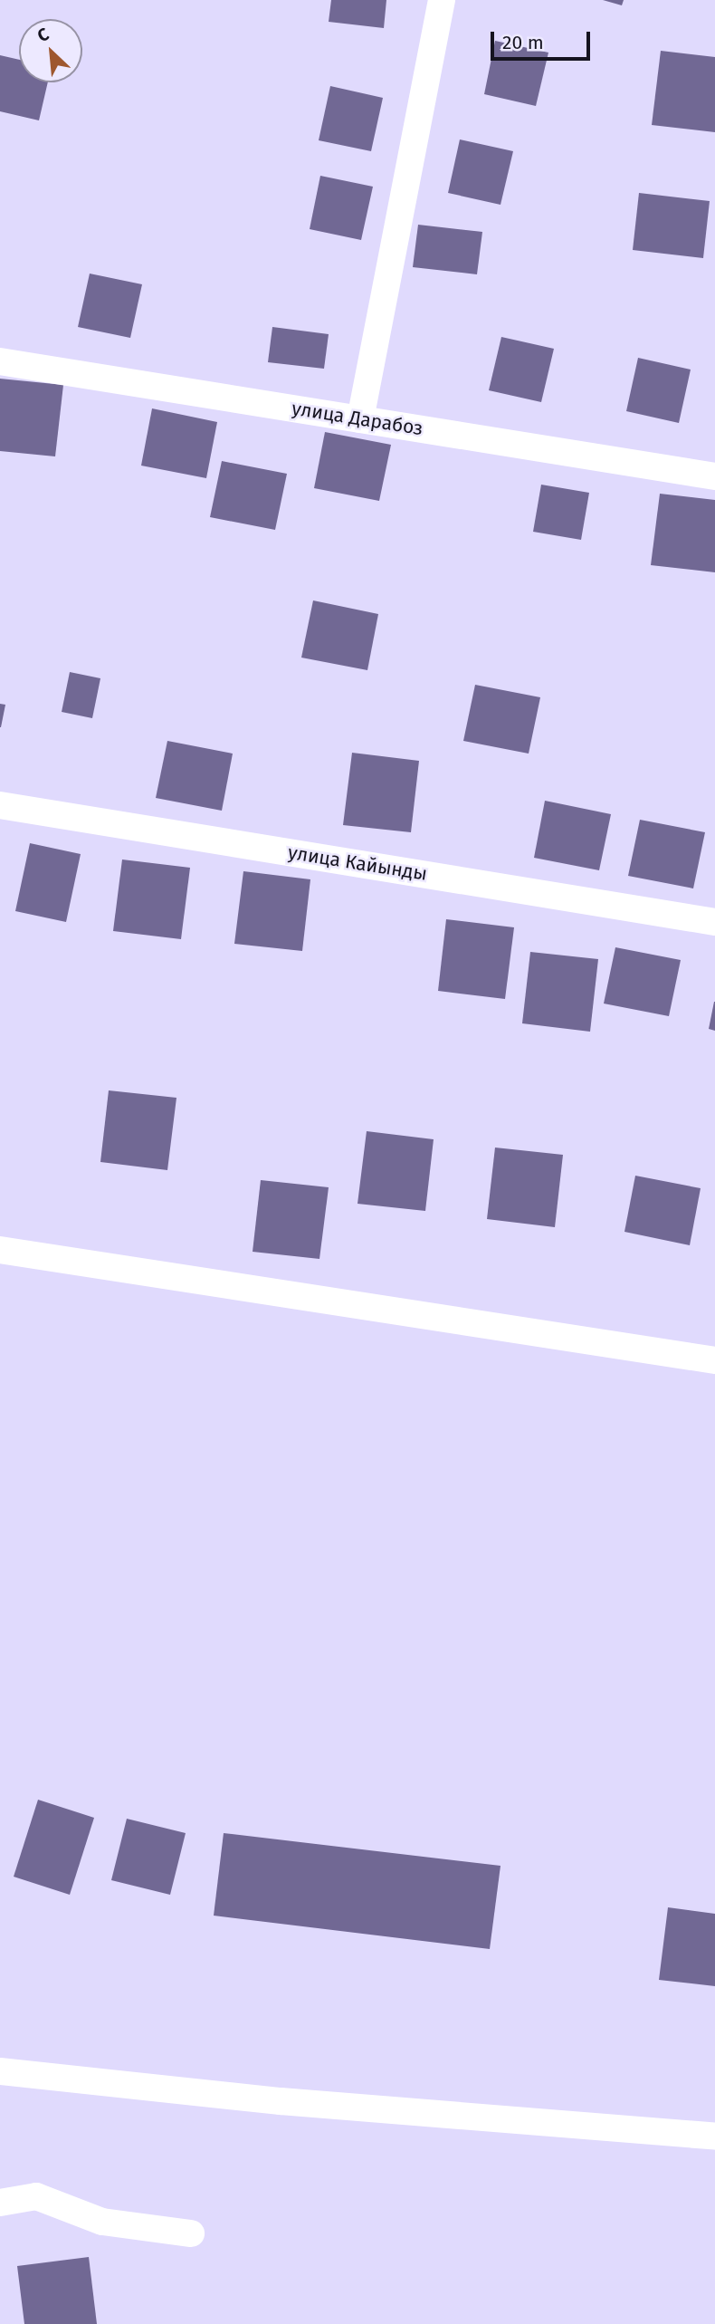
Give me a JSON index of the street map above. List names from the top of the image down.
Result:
{
  "streets": {
    "street": ["улица Дарабоз", "улица Кайынды"]
  },
  "scale_bar": "20 m",
  "north": "top left"
}
